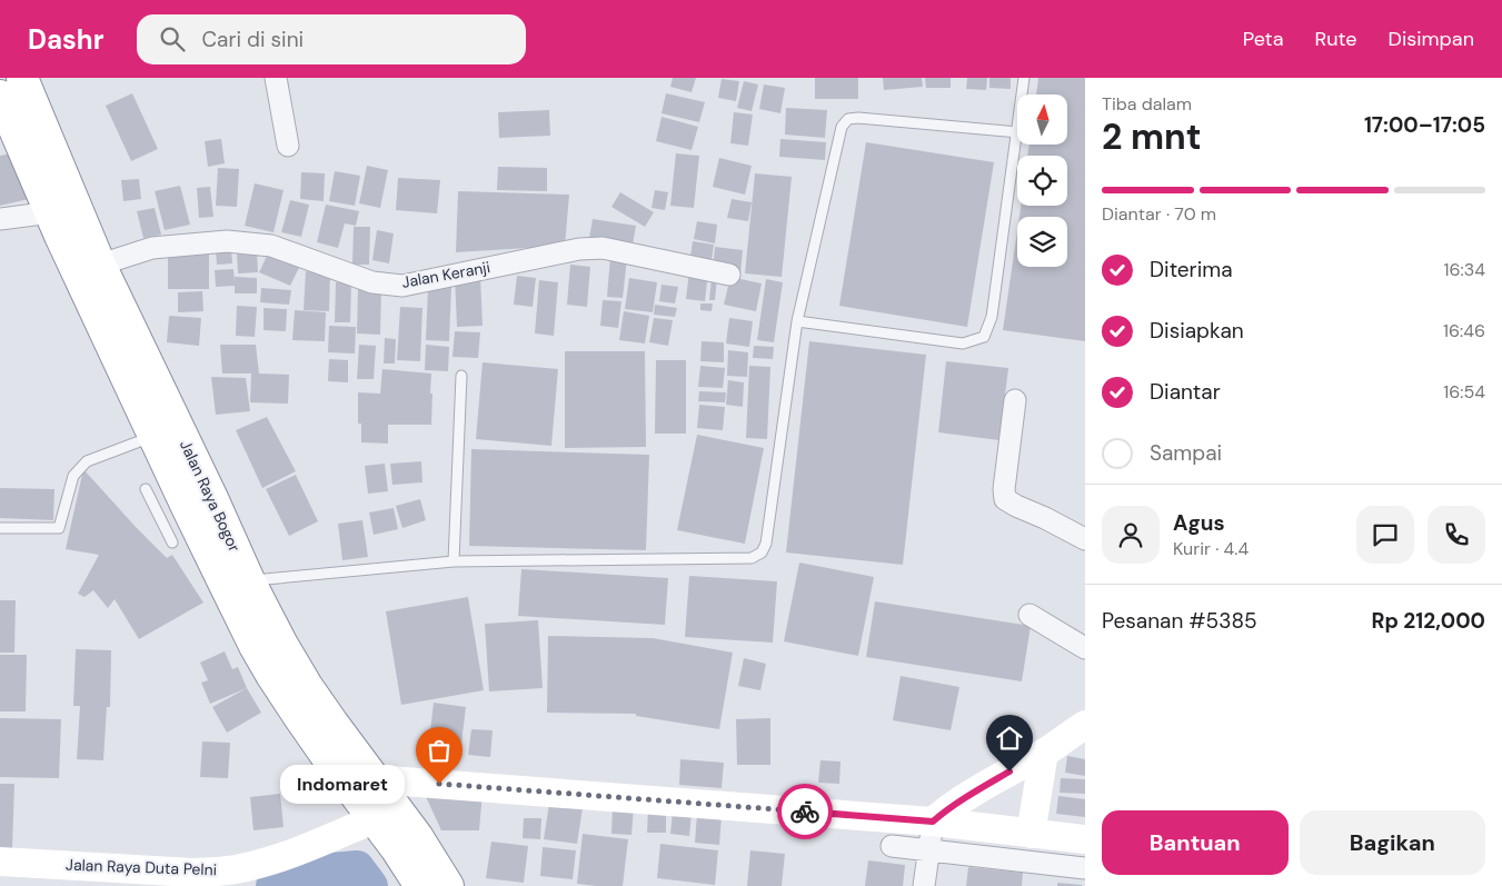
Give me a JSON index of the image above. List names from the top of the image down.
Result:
{
  "streets": {
    "highway": ["Jalan Raya Bogor"],
    "main road": ["Jalan Raya Duta Pelni"],
    "street": ["Jalan Keranji"]
  },
  "crossings": [
    ["Jalan Keranji", "Jalan Raya Bogor"],
    ["Jalan Raya Bogor", "Jalan Raya Duta Pelni"]
  ],
  "places": ["Indomaret"],
  "north": "top",
  "page": {
    "header": "Dashr",
    "search": "Cari di sini",
    "nav": ["Peta", "Rute", "Disimpan"],
    "heading": ["2 mnt", "Tiba dalam", "17:00–17:05"],
    "panel": [
      "Agus",
      "Kurir · 4.4",
      "Pesanan #5385",
      "Rp 212,000"
    ],
    "bar": "Diantar · 70 m",
    "list": [
      ["Diterima", "16:34"],
      ["Disiapkan", "16:46"],
      ["Diantar", "16:54"],
      "Sampai"
    ],
    "bubble": "Indomaret",
    "buttons": ["Bantuan", "Bagikan"]
  }
}
